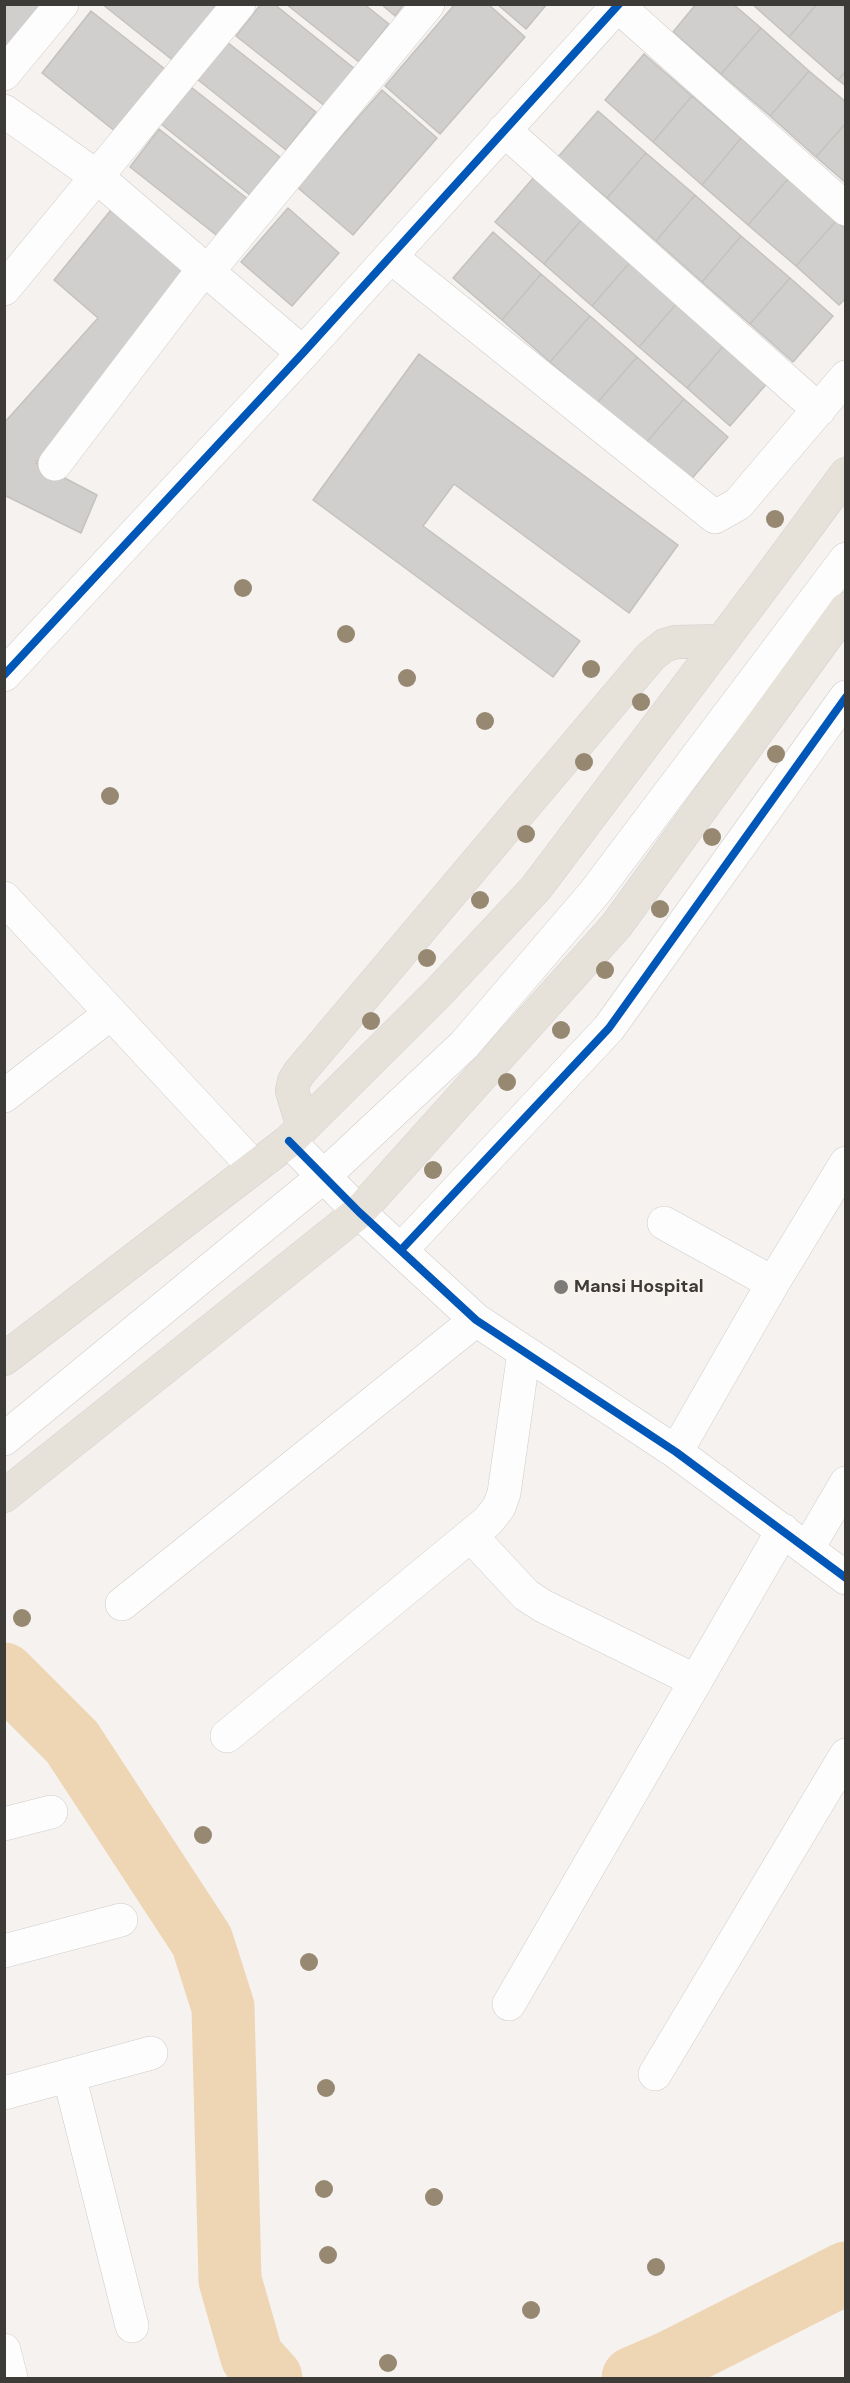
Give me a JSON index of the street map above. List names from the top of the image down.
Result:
{
  "places": ["Mansi Hospital"]
}
